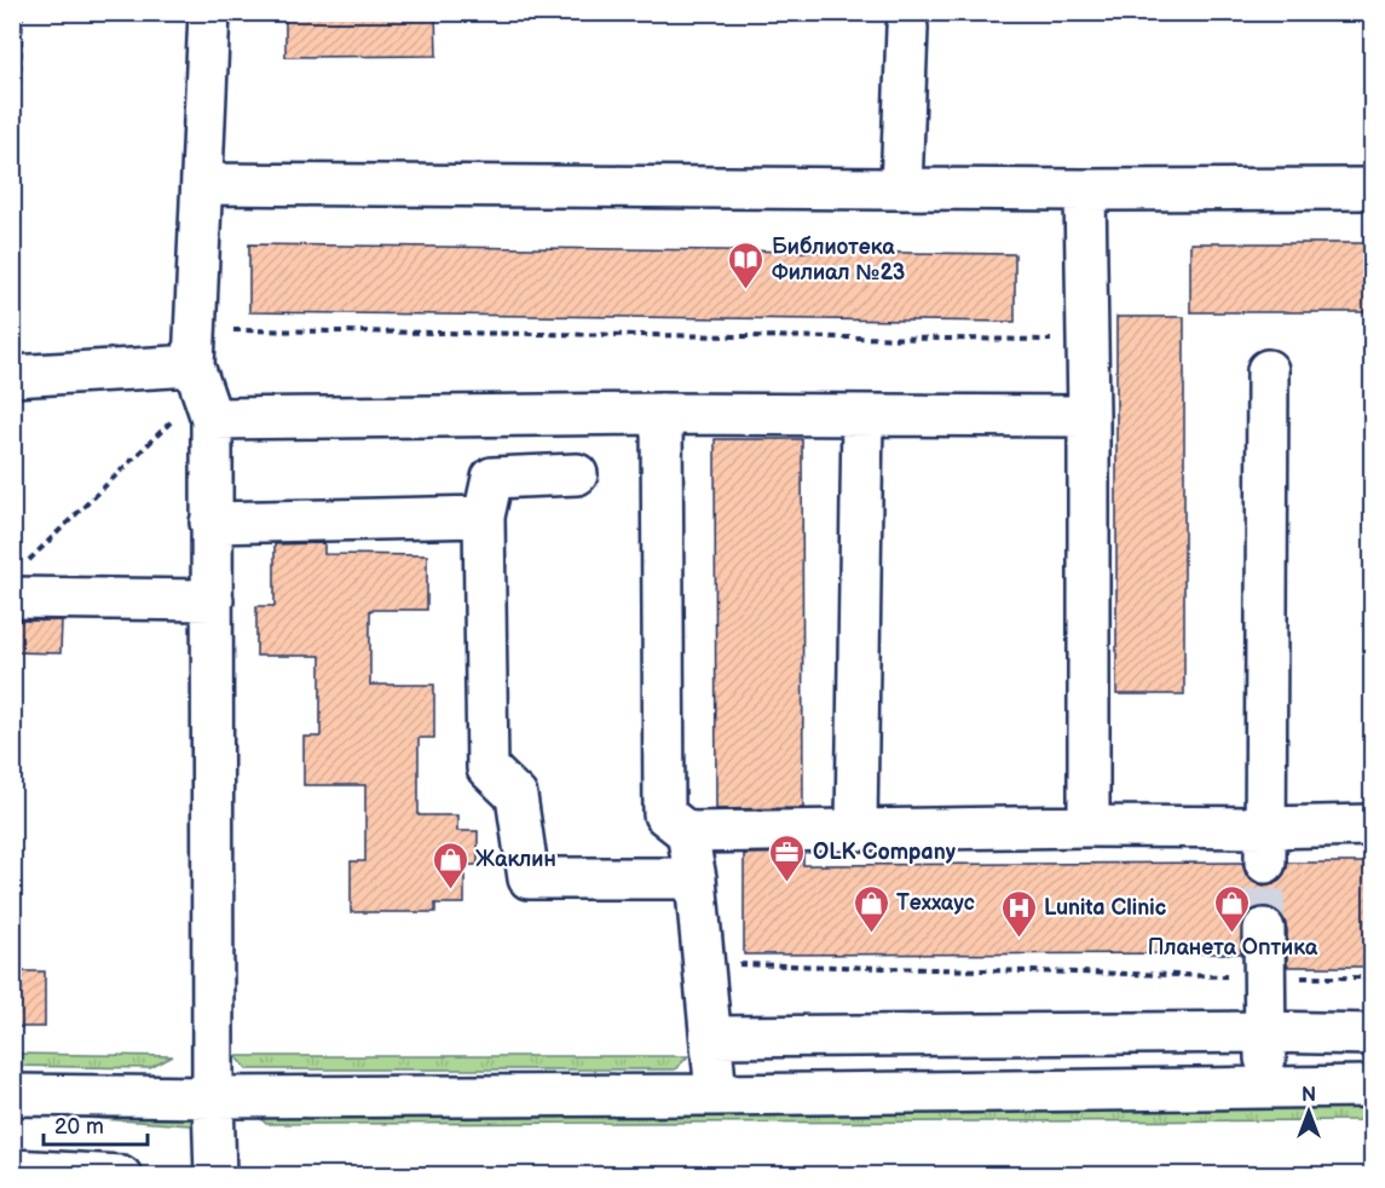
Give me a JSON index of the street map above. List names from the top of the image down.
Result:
{
  "places": {
    "library": ["Библиотека Филиал №23"],
    "office": ["OLK Company"],
    "shop": ["Жаклин", "Теххаус", "Планета Оптика"],
    "hospital": ["Lunita Clinic"]
  },
  "scale_bar": "20 m",
  "north": "top"
}
